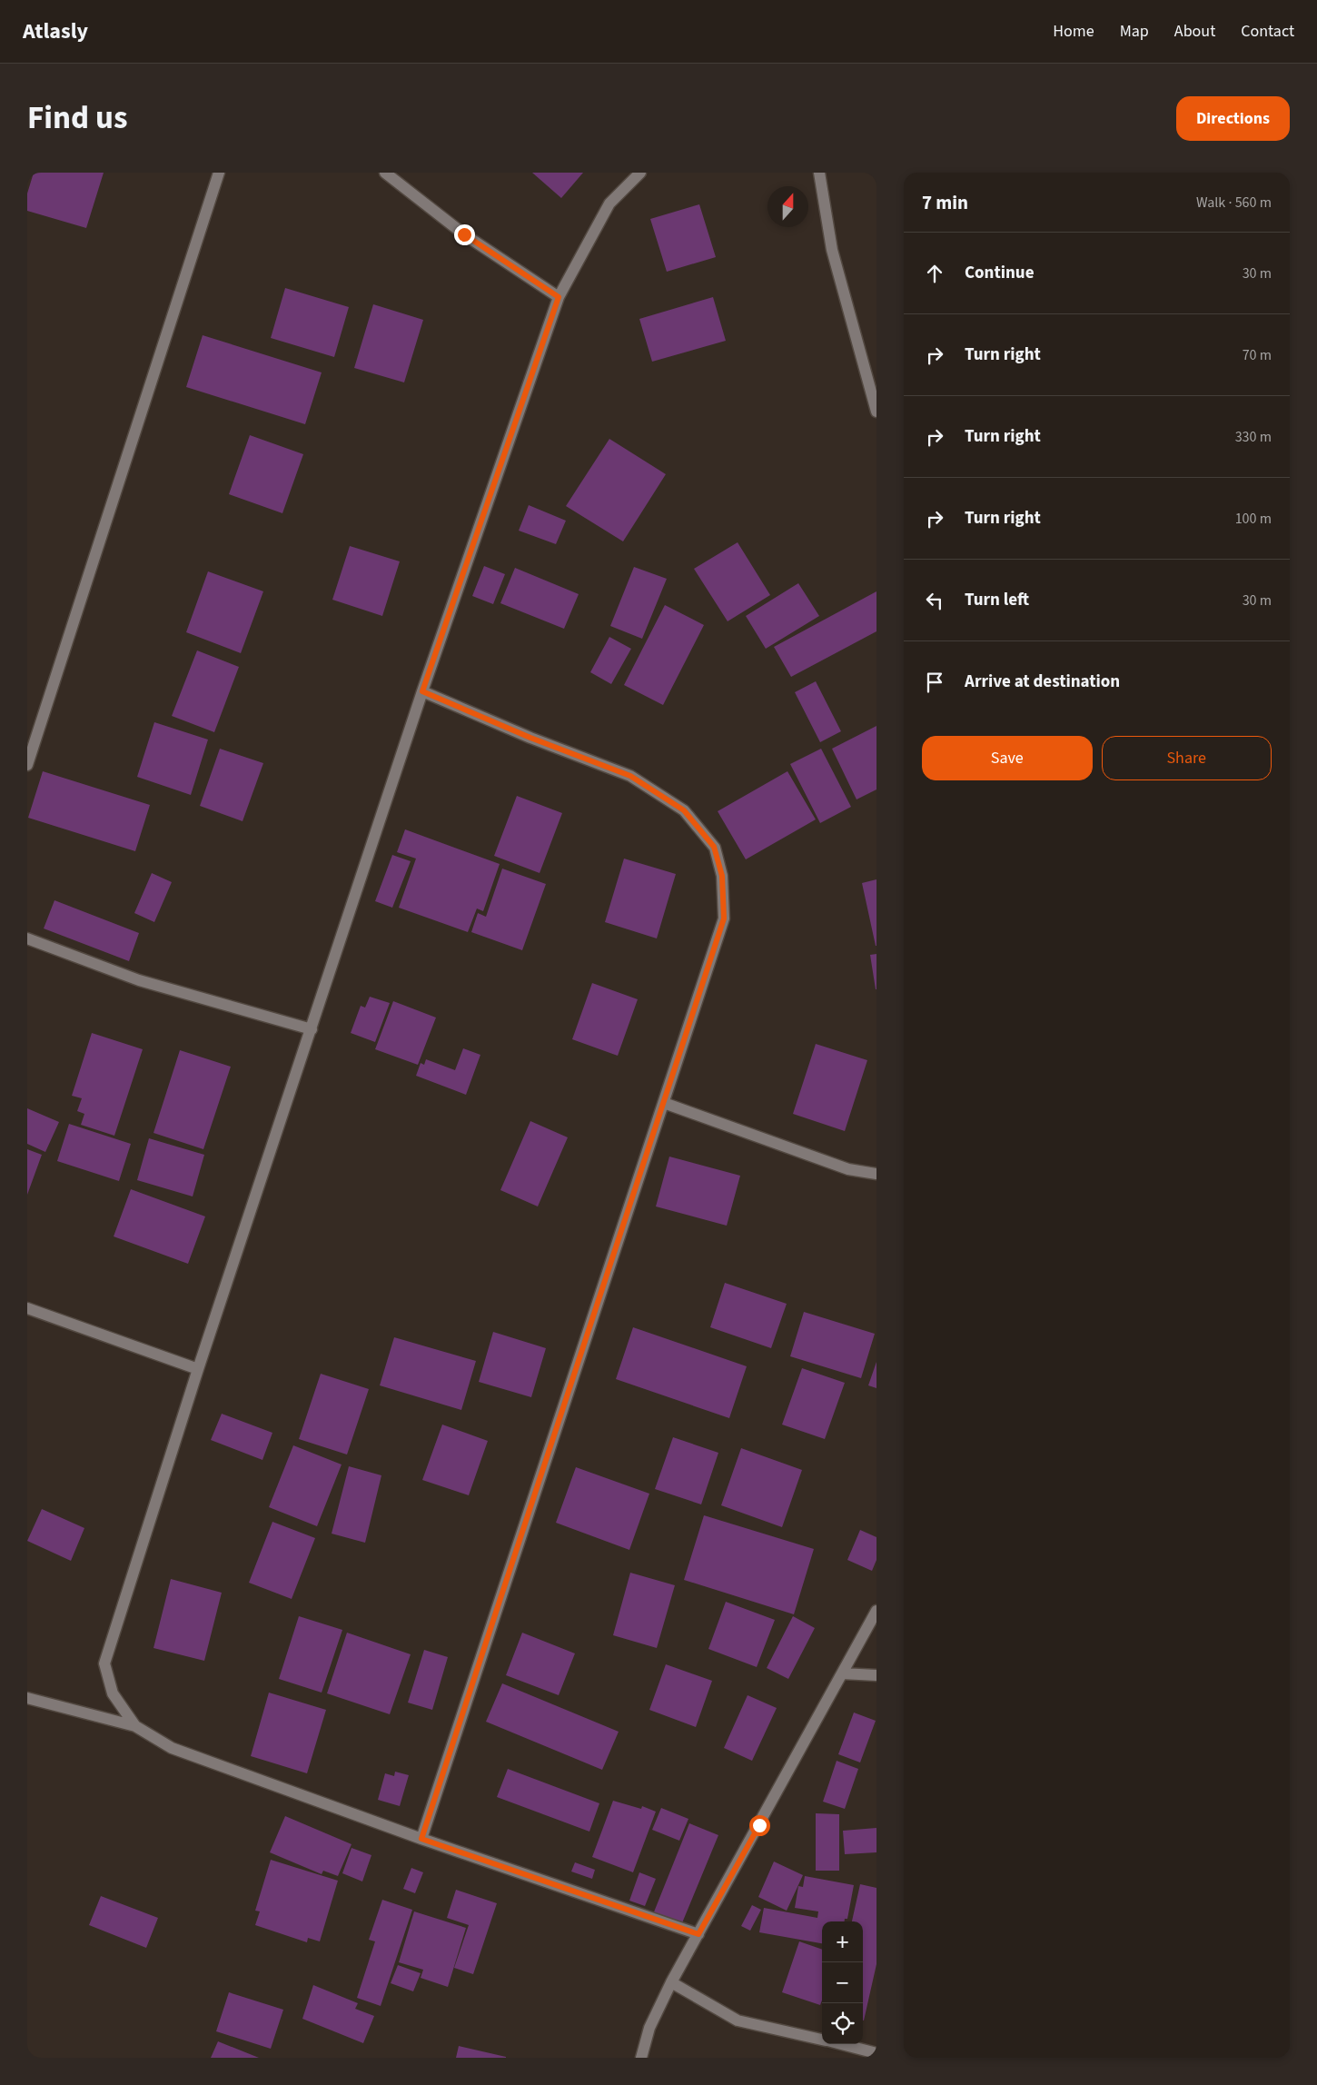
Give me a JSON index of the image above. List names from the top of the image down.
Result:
{
  "north": "top",
  "page": {
    "header": "Atlasly",
    "nav": [
      "Home",
      "Map",
      "About",
      "Contact"
    ],
    "title": "Find us",
    "buttons": [
      "Directions",
      ["Save", "Share"]
    ],
    "heading": ["7 min", "Walk · 560 m"],
    "list": [
      ["Continue", "30 m"],
      ["Turn right", "70 m"],
      ["Turn right", "330 m"],
      ["Turn right", "100 m"],
      ["Turn left", "30 m"],
      "Arrive at destination"
    ],
    "map_buttons": ["+", "−"]
  }
}
